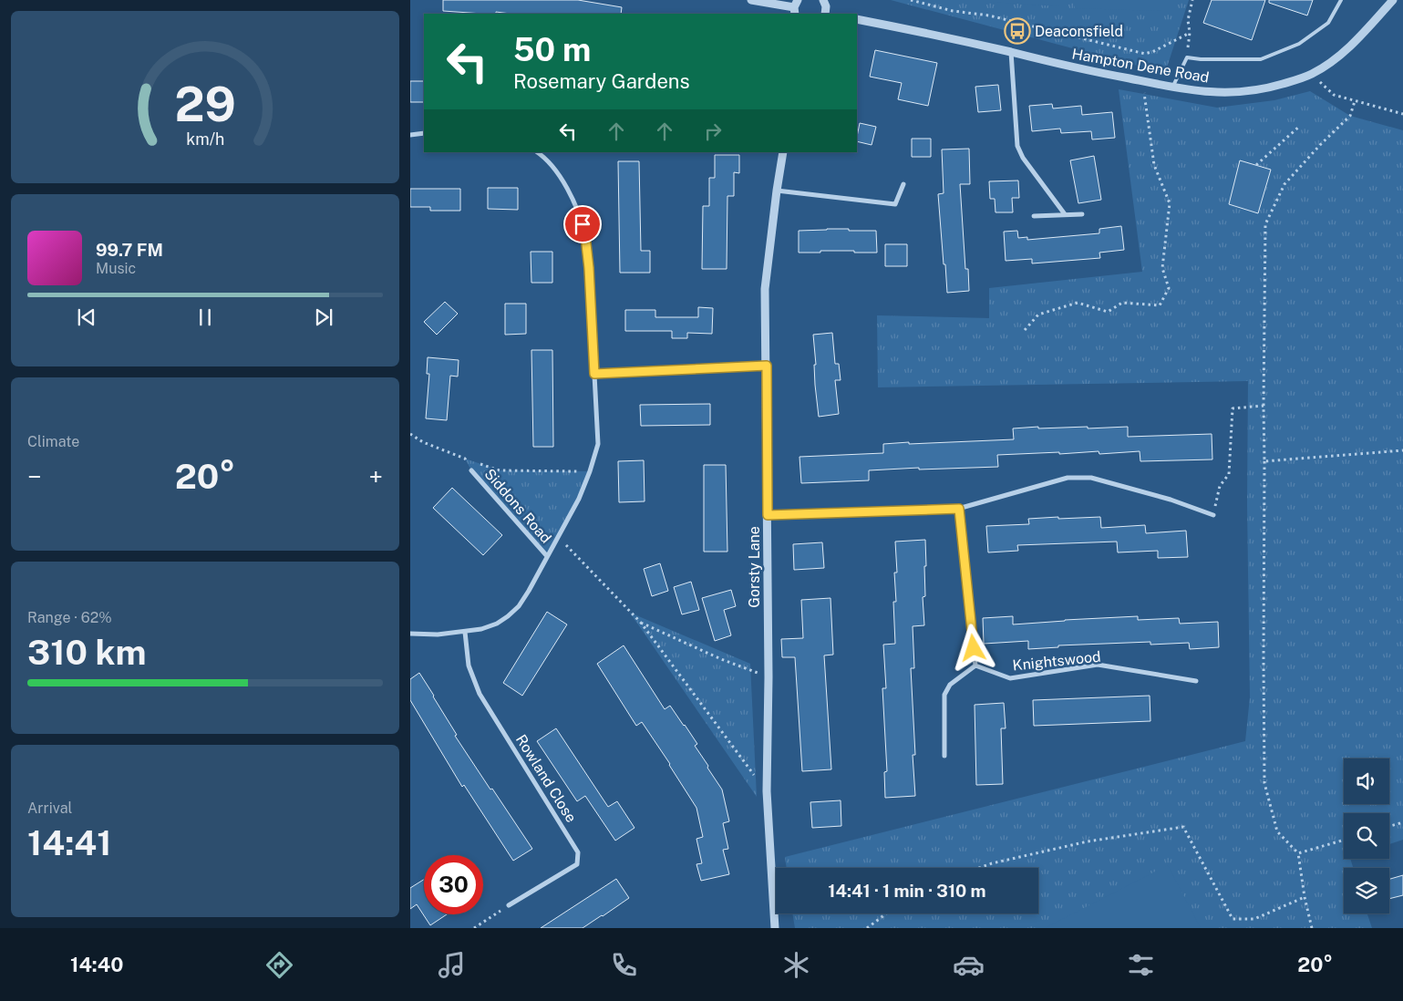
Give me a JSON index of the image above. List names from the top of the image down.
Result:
{
  "streets": {
    "street": [
      "Hampton Dene Road",
      "Siddons Road",
      "Gorsty Lane",
      "Knightswood",
      "Rowland Close"
    ]
  },
  "crossings": [
    ["Siddons Road", "Rowland Close"]
  ],
  "places": {
    "bus stop": ["Deaconsfield"]
  },
  "page": {
    "turn": ["50 m", "Rosemary Gardens"],
    "song": ["99.7 FM", "Music"],
    "tile": [
      "Climate",
      ["Range · 62%", "310 km"],
      ["Arrival", "14:41"]
    ],
    "heat": ["−", "20°", "+"],
    "limit": "30",
    "trip": "14:41 · 1 min · 310 m",
    "tabs": ["14:40", "20°"],
    "gauge": ["29", "km/h"]
  }
}
